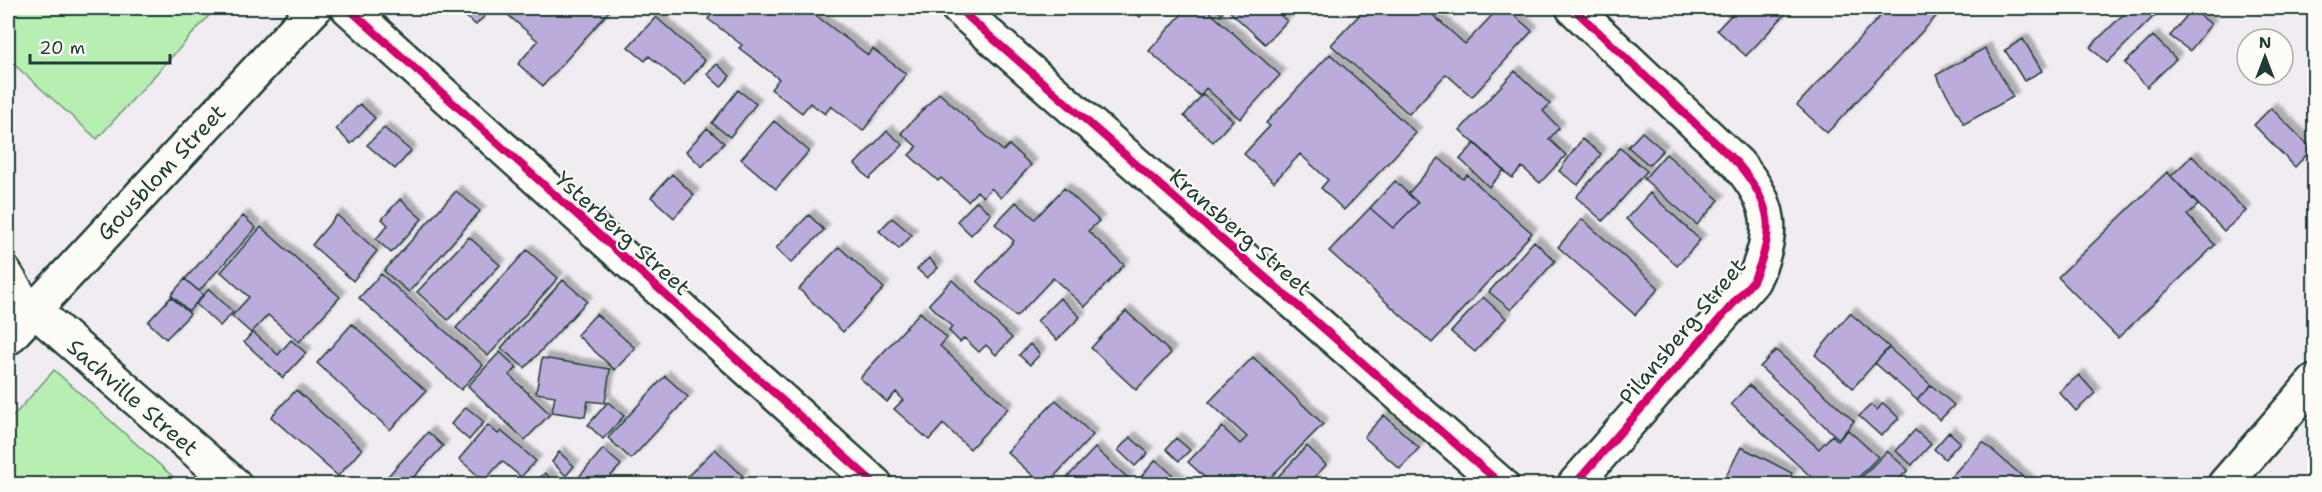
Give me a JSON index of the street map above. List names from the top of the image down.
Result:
{
  "streets": {
    "street": [
      "Gousblom Street",
      "Kransberg Street",
      "Ysterberg Street",
      "Pilansberg Street",
      "Sachville Street"
    ]
  },
  "crossings": [
    ["Gousblom Street", "Sachville Street"]
  ],
  "scale_bar": "20 m",
  "north": "top"
}
